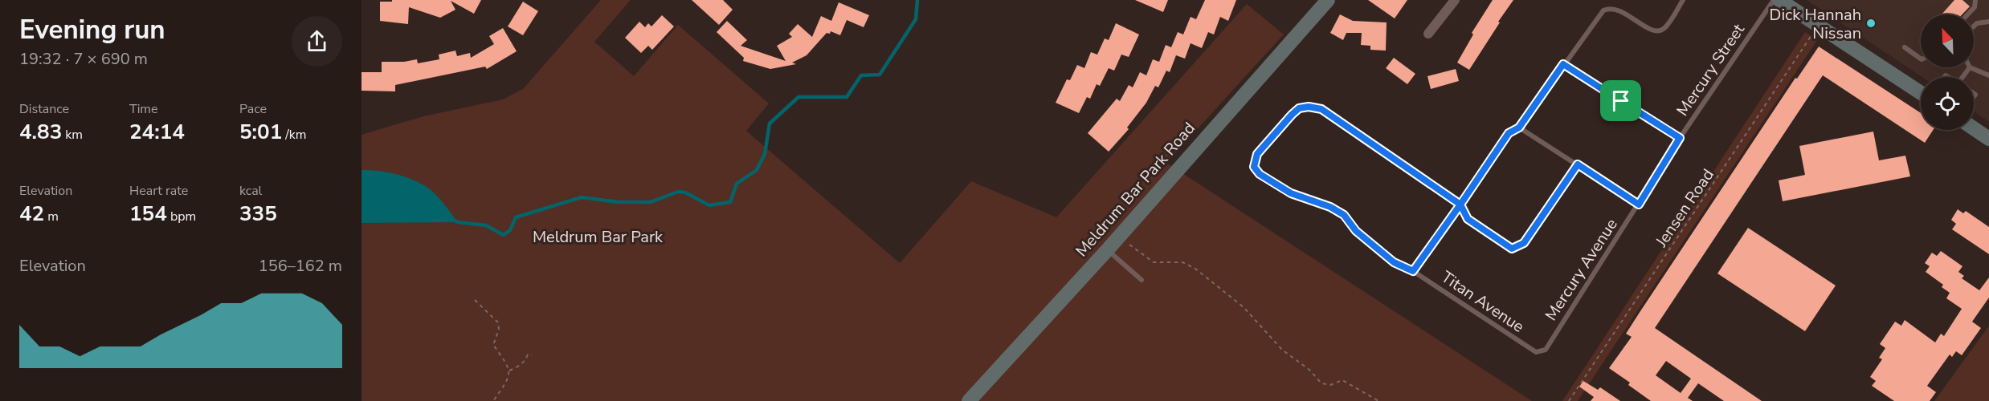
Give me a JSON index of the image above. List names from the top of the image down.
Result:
{
  "streets": {
    "street": ["Meldrum Bar Park Road"],
    "lane": ["Mercury Street", "Mercury Avenue", "Titan Avenue"],
    "path": ["Jensen Road"]
  },
  "crossings": [
    ["Mercury Street", "Mercury Avenue"],
    ["Mercury Avenue", "Titan Avenue"]
  ],
  "parks": ["Meldrum Bar Park"],
  "places": ["Dick Hannah Nissan"],
  "north": "top left",
  "page": {
    "heading": ["Evening run", "19:32 · 7 × 690 m"],
    "stats": [
      ["Distance", "4.83 km"],
      ["Time", "24:14"],
      ["Pace", "5:01 /km"],
      ["Elevation", "42 m"],
      ["Heart rate", "154 bpm"],
      ["kcal", "335"]
    ],
    "chart": ["Elevation", "156–162 m"]
  }
}
